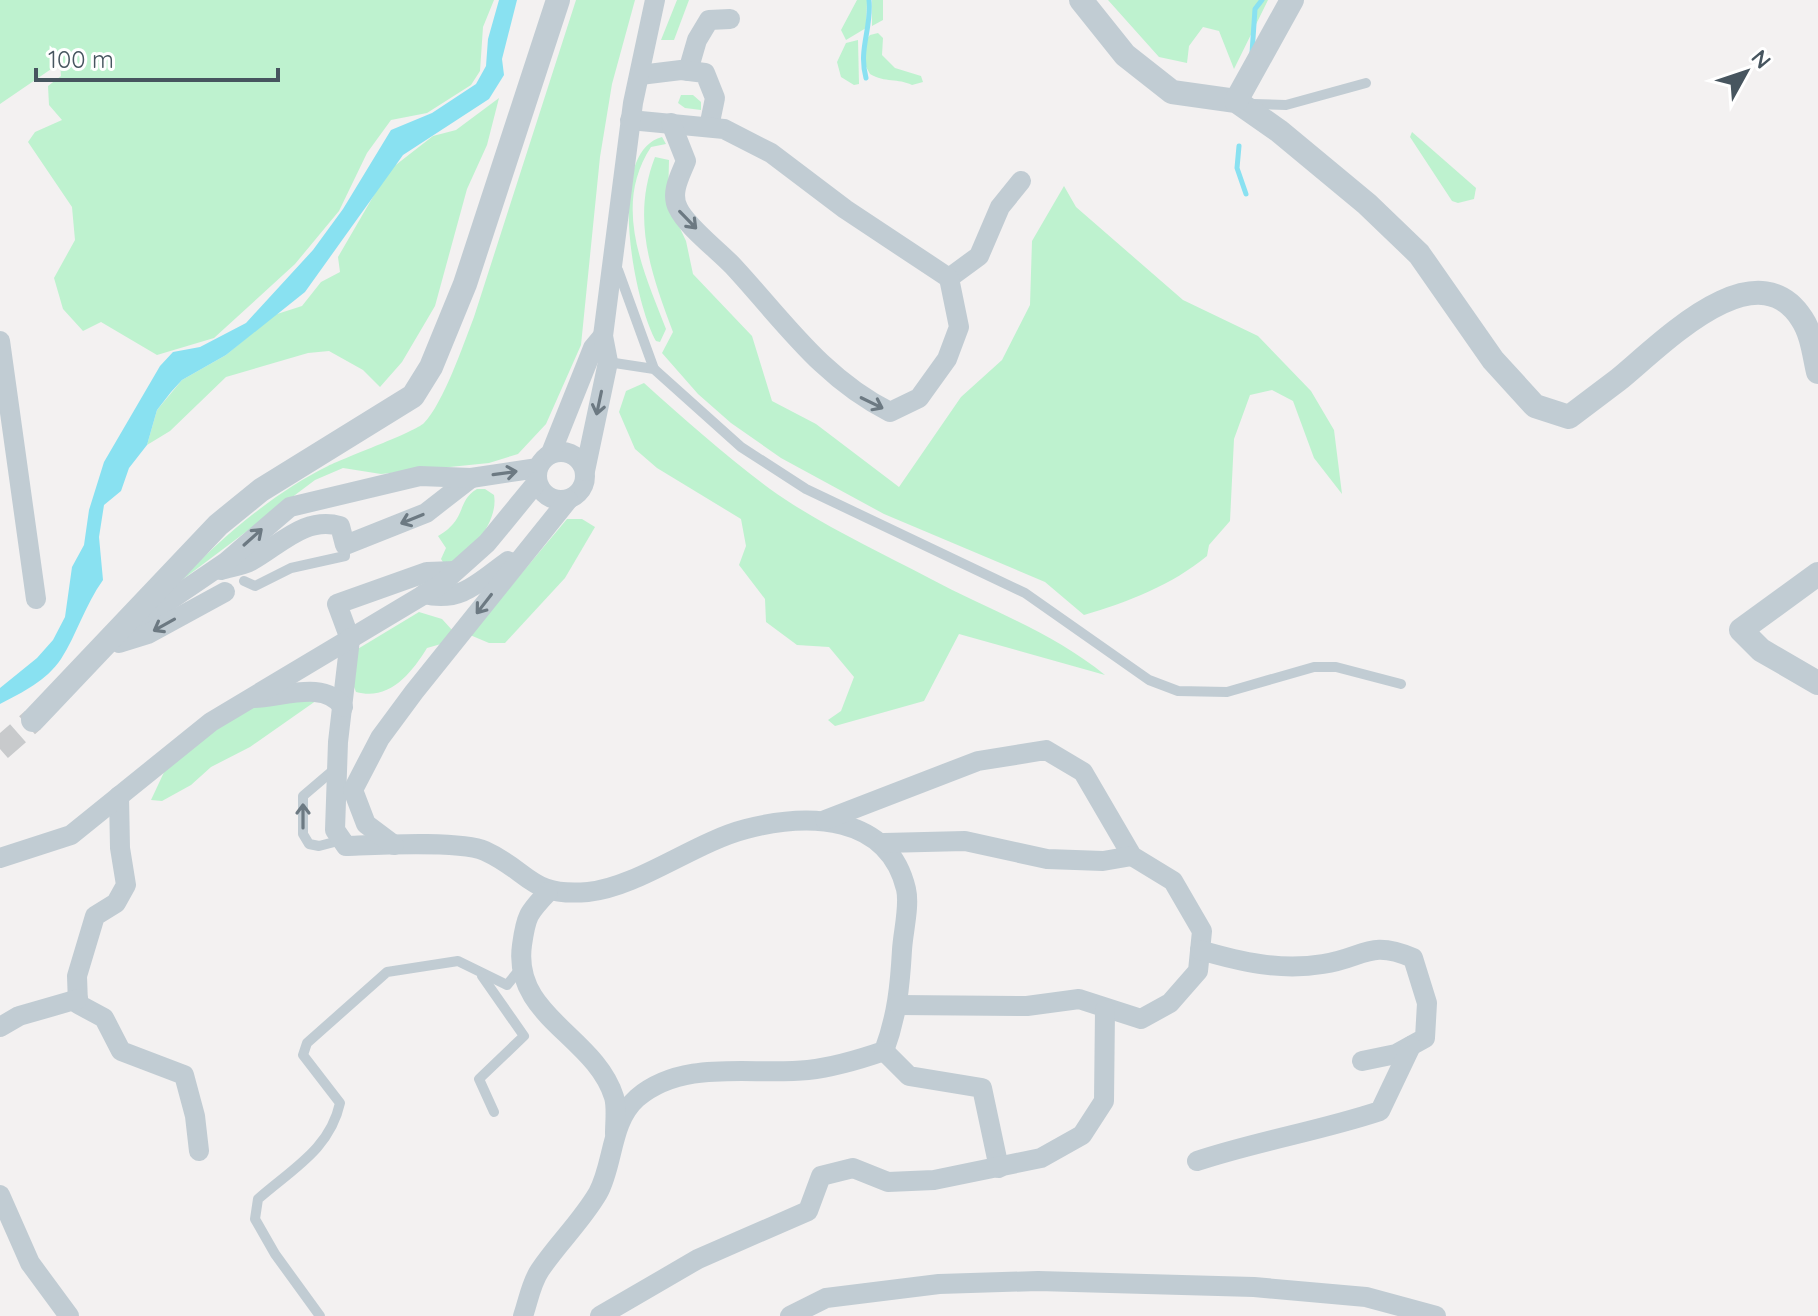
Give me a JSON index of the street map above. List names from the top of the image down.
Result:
{
  "scale_bar": "100 m",
  "north": "top right"
}
